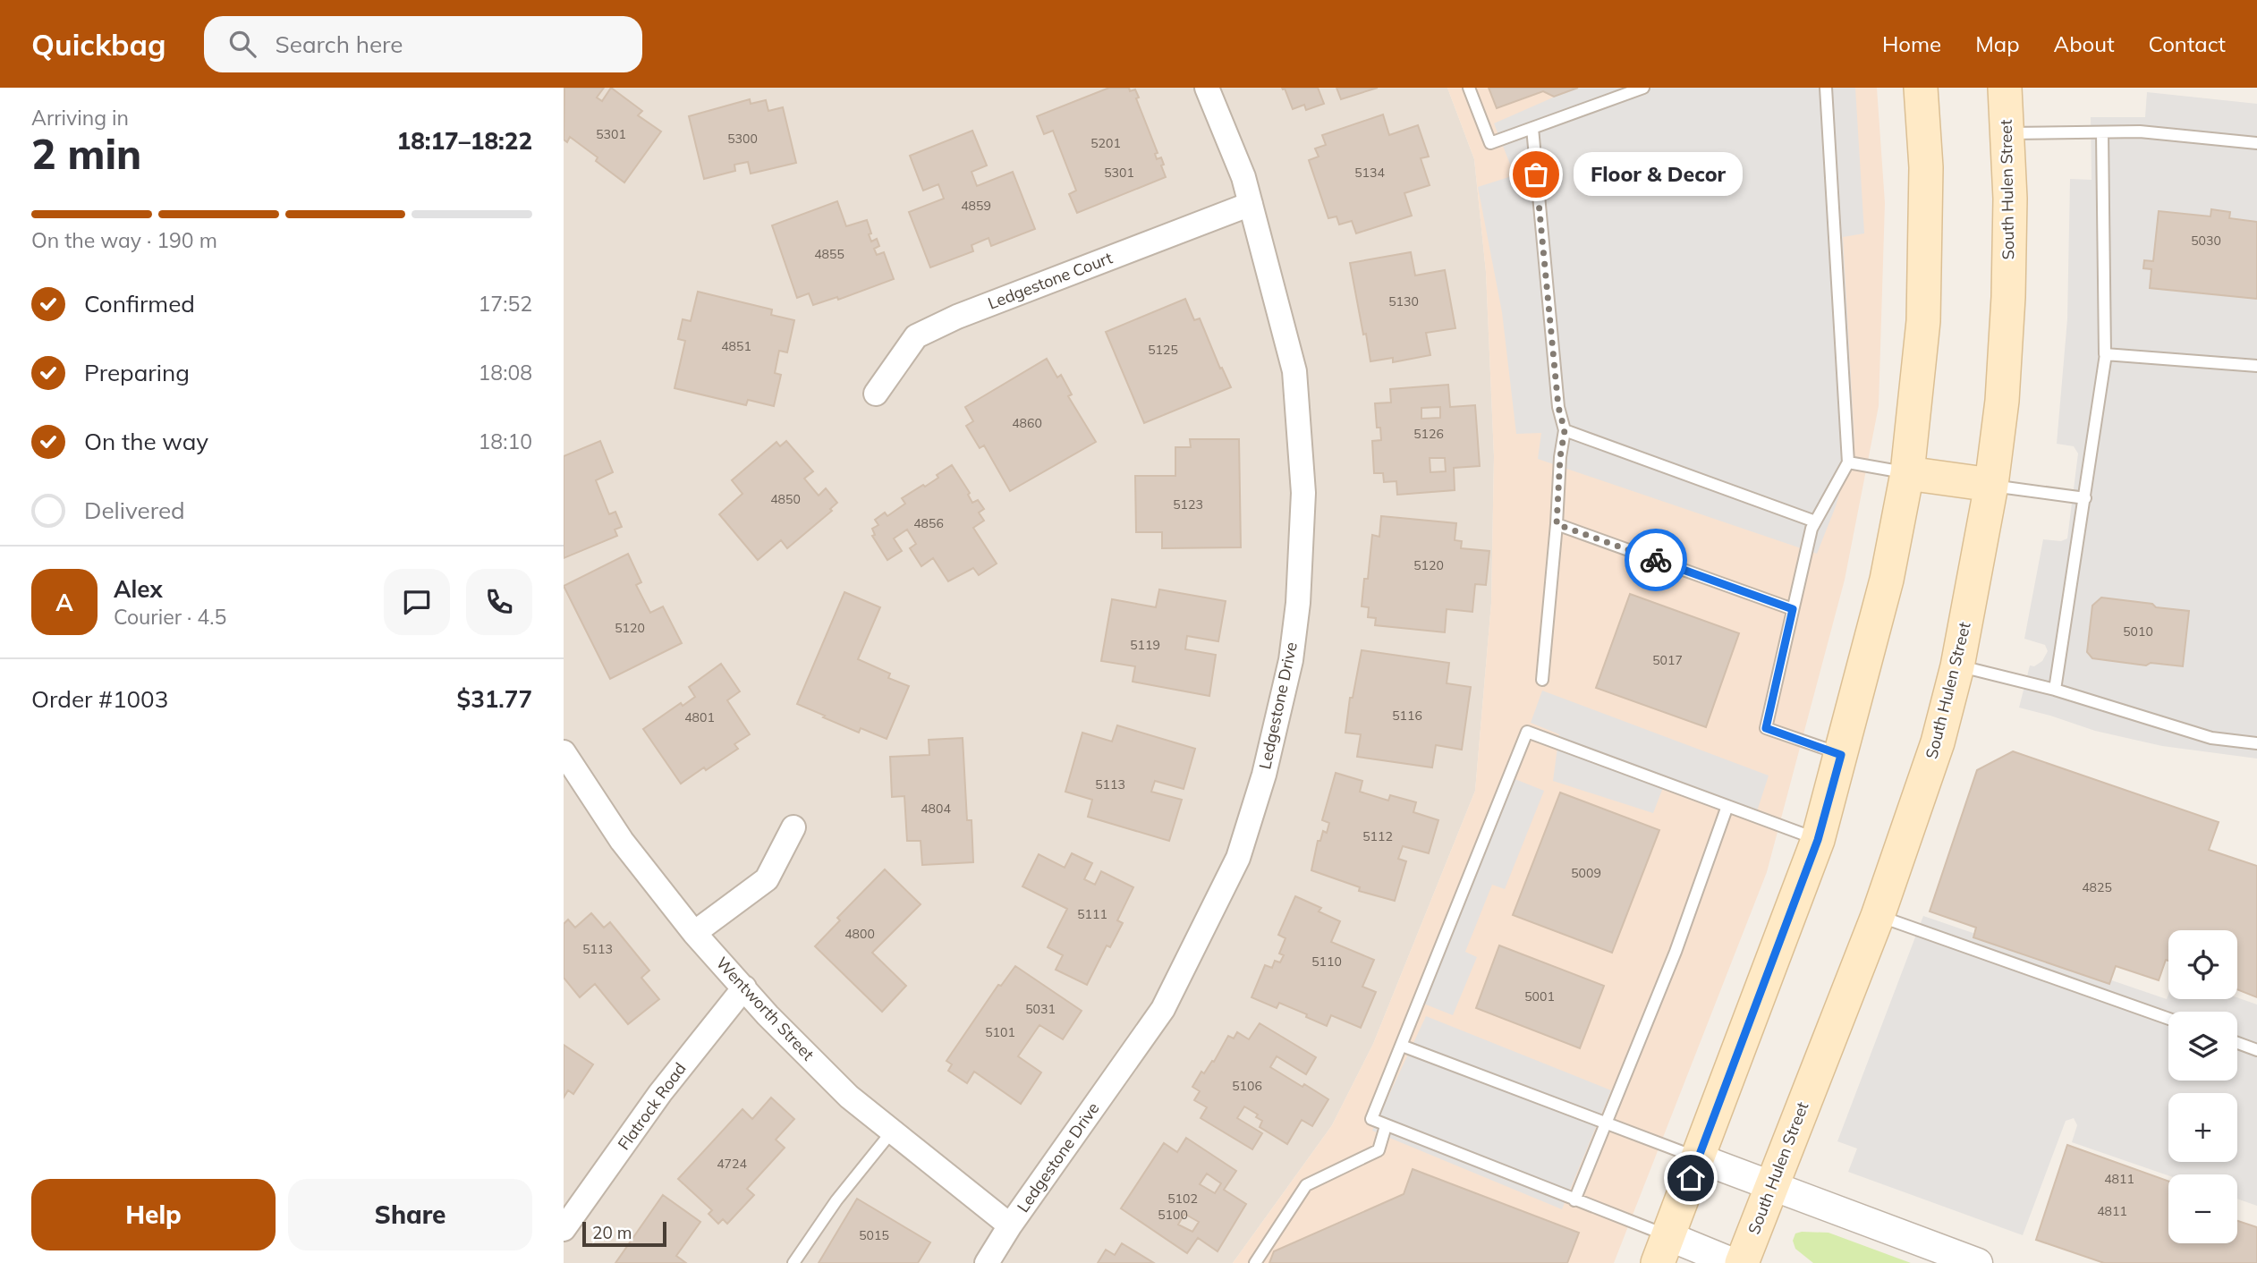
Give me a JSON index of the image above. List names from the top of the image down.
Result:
{
  "streets": {
    "main road": ["South Hulen Street"],
    "street": [
      "Ledgestone Court",
      "Ledgestone Drive",
      "Wentworth Street",
      "Flatrock Road"
    ]
  },
  "crossings": [
    ["Ledgestone Court", "Ledgestone Drive"],
    ["Ledgestone Drive", "Wentworth Street"],
    ["Wentworth Street", "Flatrock Road"]
  ],
  "places": ["Floor & Decor"],
  "house_numbers": [
    "5301",
    "5300",
    "5201",
    "5301",
    "5134",
    "4859",
    "5030",
    "4855",
    "5130",
    "4851",
    "5125",
    "4860",
    "5126",
    "4850",
    "5123",
    "4856",
    "5120",
    "5120",
    "5010",
    "5119",
    "5017",
    "5116",
    "4801",
    "5113",
    "4804",
    "5112",
    "5009",
    "4825",
    "5111",
    "4800",
    "5113",
    "5110",
    "5001",
    "5031",
    "5101",
    "5106",
    "4724",
    "4811",
    "5102",
    "4811",
    "5100",
    "5015"
  ],
  "scale_bar": "20 m",
  "page": {
    "header": "Quickbag",
    "search": "Search here",
    "nav": [
      "Home",
      "Map",
      "About",
      "Contact"
    ],
    "heading": ["2 min", "Arriving in", "18:17–18:22"],
    "panel": [
      "Alex",
      "Courier · 4.5",
      "Order #1003",
      "$31.77"
    ],
    "bubble": "Floor & Decor",
    "bar": "On the way · 190 m",
    "list": [
      ["Confirmed", "17:52"],
      ["Preparing", "18:08"],
      ["On the way", "18:10"],
      "Delivered"
    ],
    "round": "A",
    "map_buttons": ["+", "−"],
    "buttons": ["Help", "Share"],
    "scale": "20 m"
  }
}
